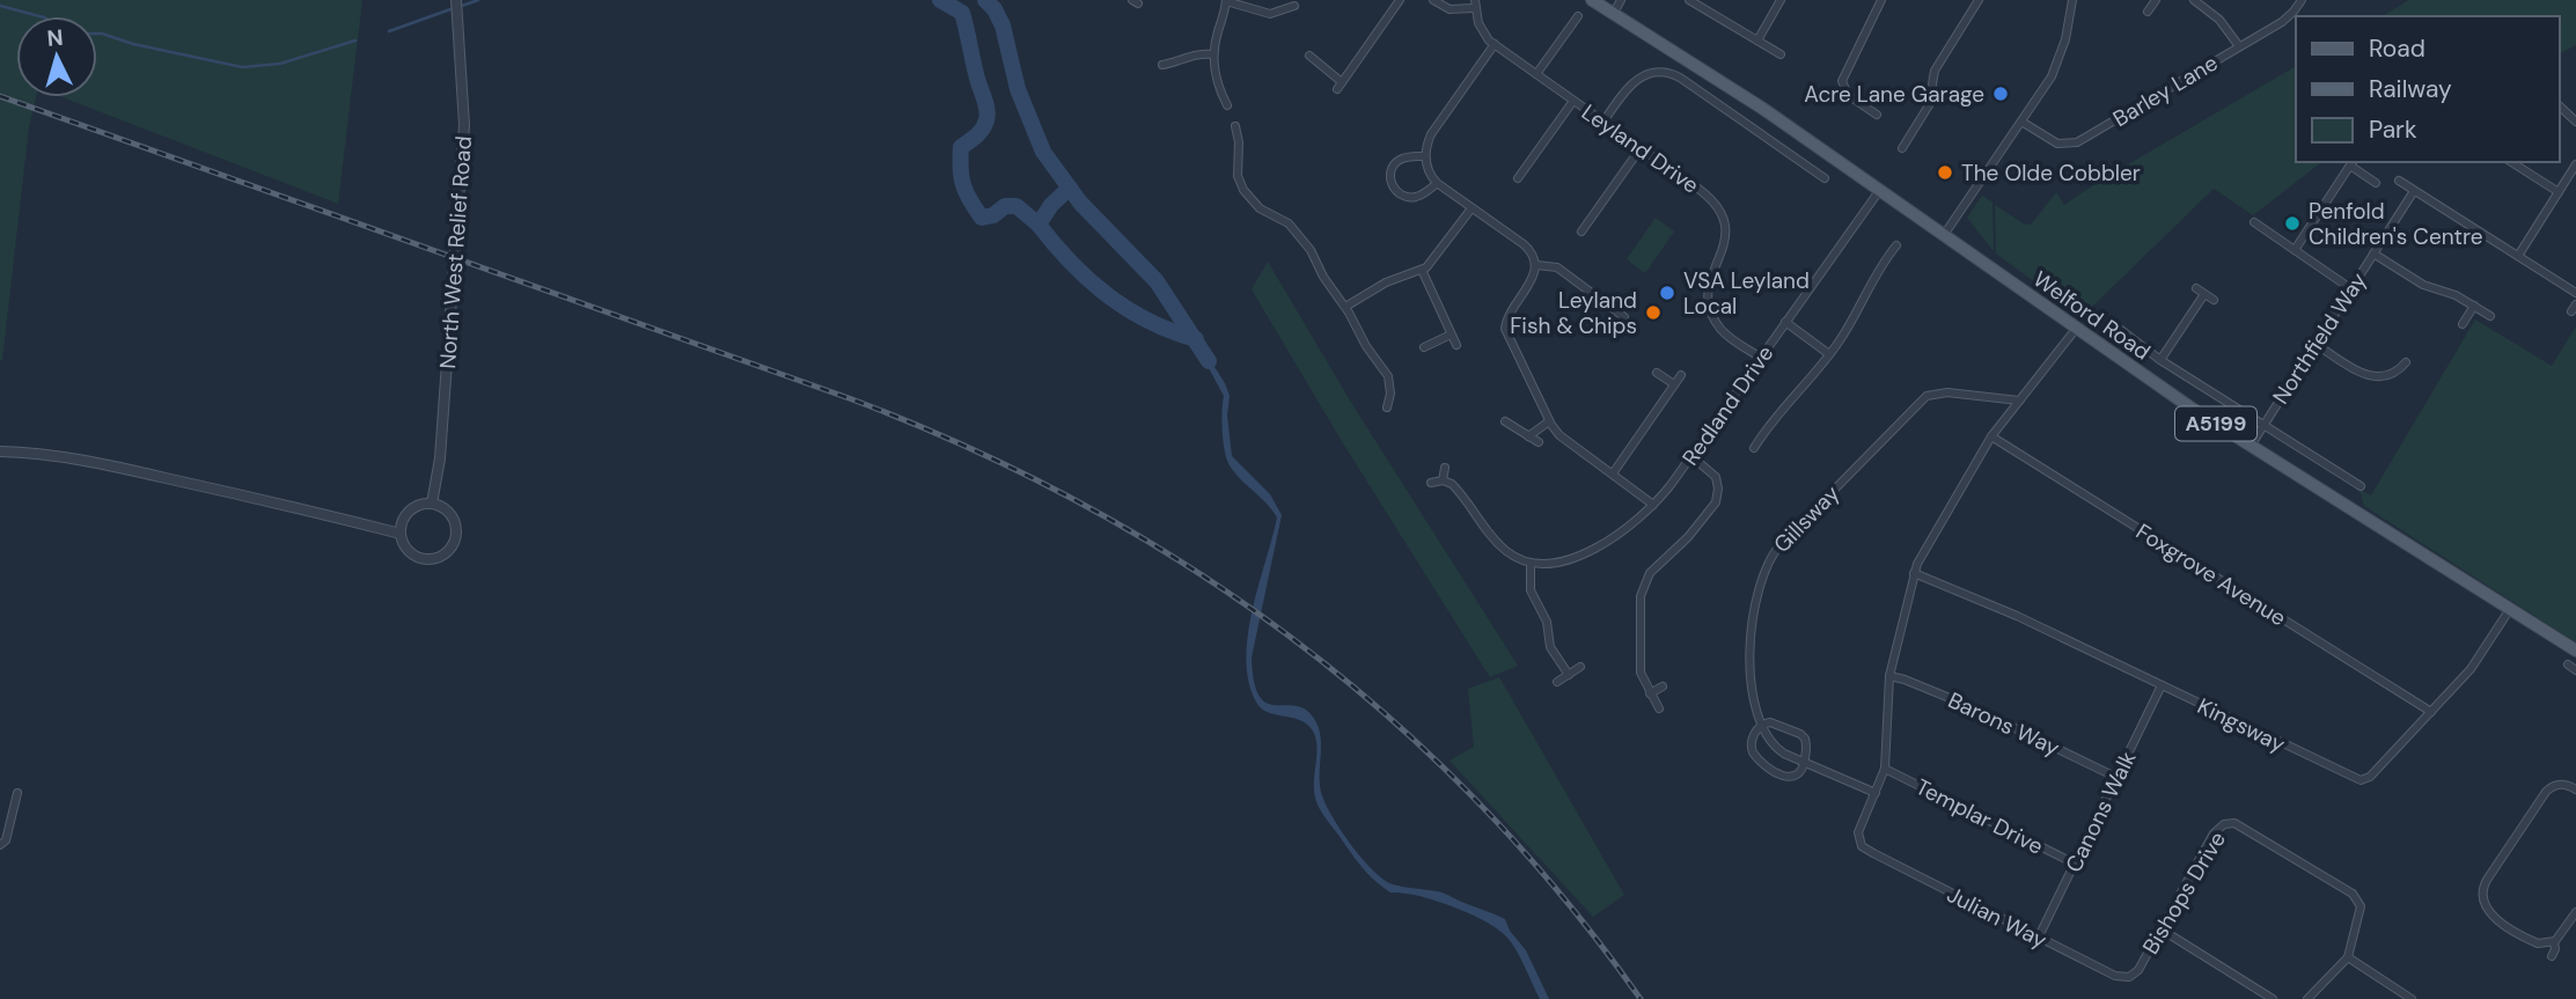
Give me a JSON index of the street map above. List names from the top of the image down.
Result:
{
  "streets": {
    "main road": ["Welford Road", "A5199"],
    "street": [
      "Barley Lane",
      "Leyland Drive",
      "North West Relief Road",
      "Northfield Way",
      "Redland Drive",
      "Gillsway",
      "Foxgrove Avenue",
      "Barons Way",
      "Kingsway",
      "Canons Walk",
      "Templar Drive",
      "Bishops Drive",
      "Julian Way"
    ]
  },
  "crossings": [
    ["Leyland Drive", "Redland Drive"],
    ["Welford Road", "Northfield Way"],
    ["Welford Road", "Redland Drive"],
    ["Welford Road", "Kingsway"],
    ["Foxgrove Avenue", "Kingsway"],
    ["Barons Way", "Canons Walk"],
    ["Kingsway", "Canons Walk"],
    ["Canons Walk", "Templar Drive"],
    ["Canons Walk", "Julian Way"],
    ["Bishops Drive", "Julian Way"]
  ],
  "places": [
    "Acre Lane Garage",
    "The Olde Cobbler",
    "Penfold Children's Centre",
    "VSA Leyland Local",
    "Leyland Fish & Chips"
  ],
  "legend": ["Road", "Railway", "Park"],
  "north": "top"
}
